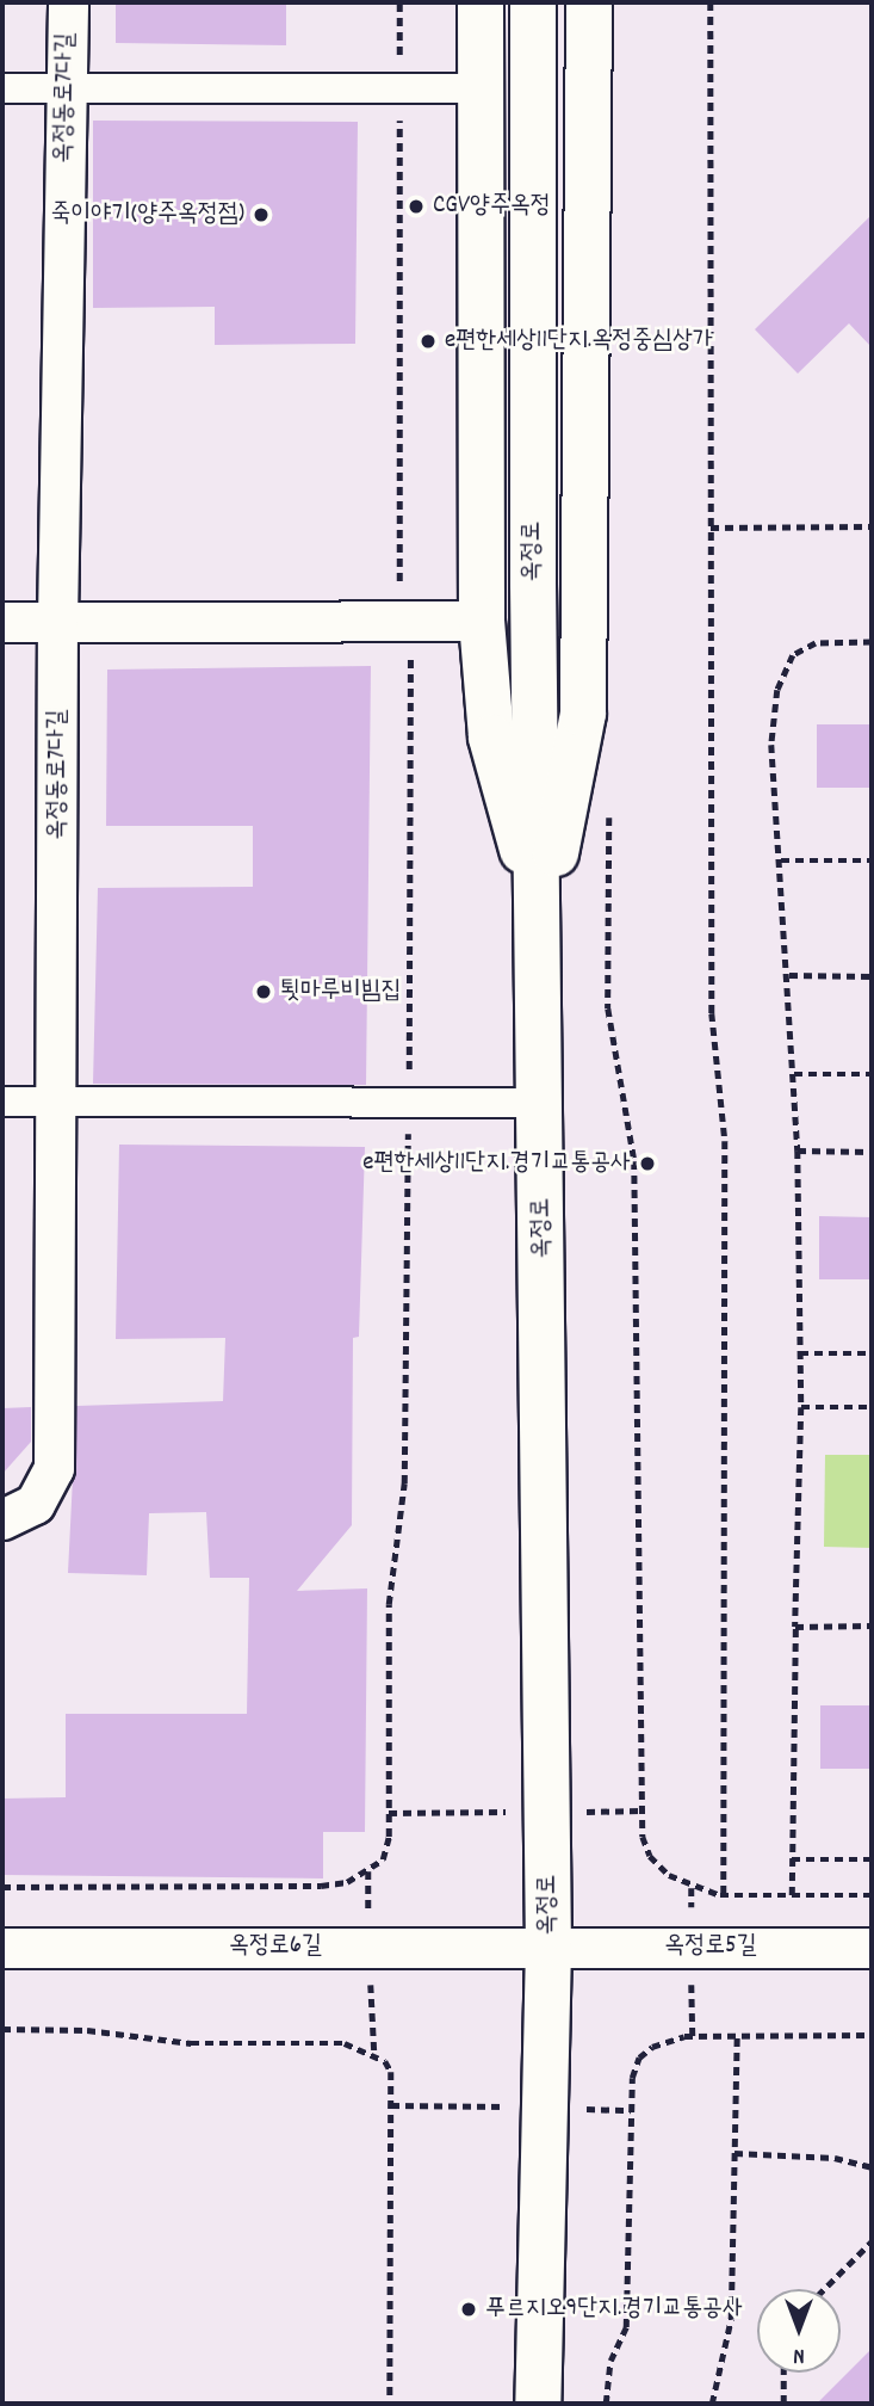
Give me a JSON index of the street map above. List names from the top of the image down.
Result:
{
  "streets": {
    "main road": ["옥정로"],
    "street": ["옥정동로7다길", "옥정로6길", "옥정로5길"]
  },
  "crossings": [
    ["옥정로", "옥정로6길"],
    ["옥정로", "옥정로5길"],
    ["옥정로6길", "옥정로5길"]
  ],
  "places": [
    "CGV양주옥정",
    "죽이야기(양주옥정점)",
    "e편한세상11단지.옥정중심상가",
    "툇마루비빔집",
    "e편한세상11단지.경기교통공사",
    "푸르지오9단지.경기교통공사"
  ],
  "north": "bottom"
}
